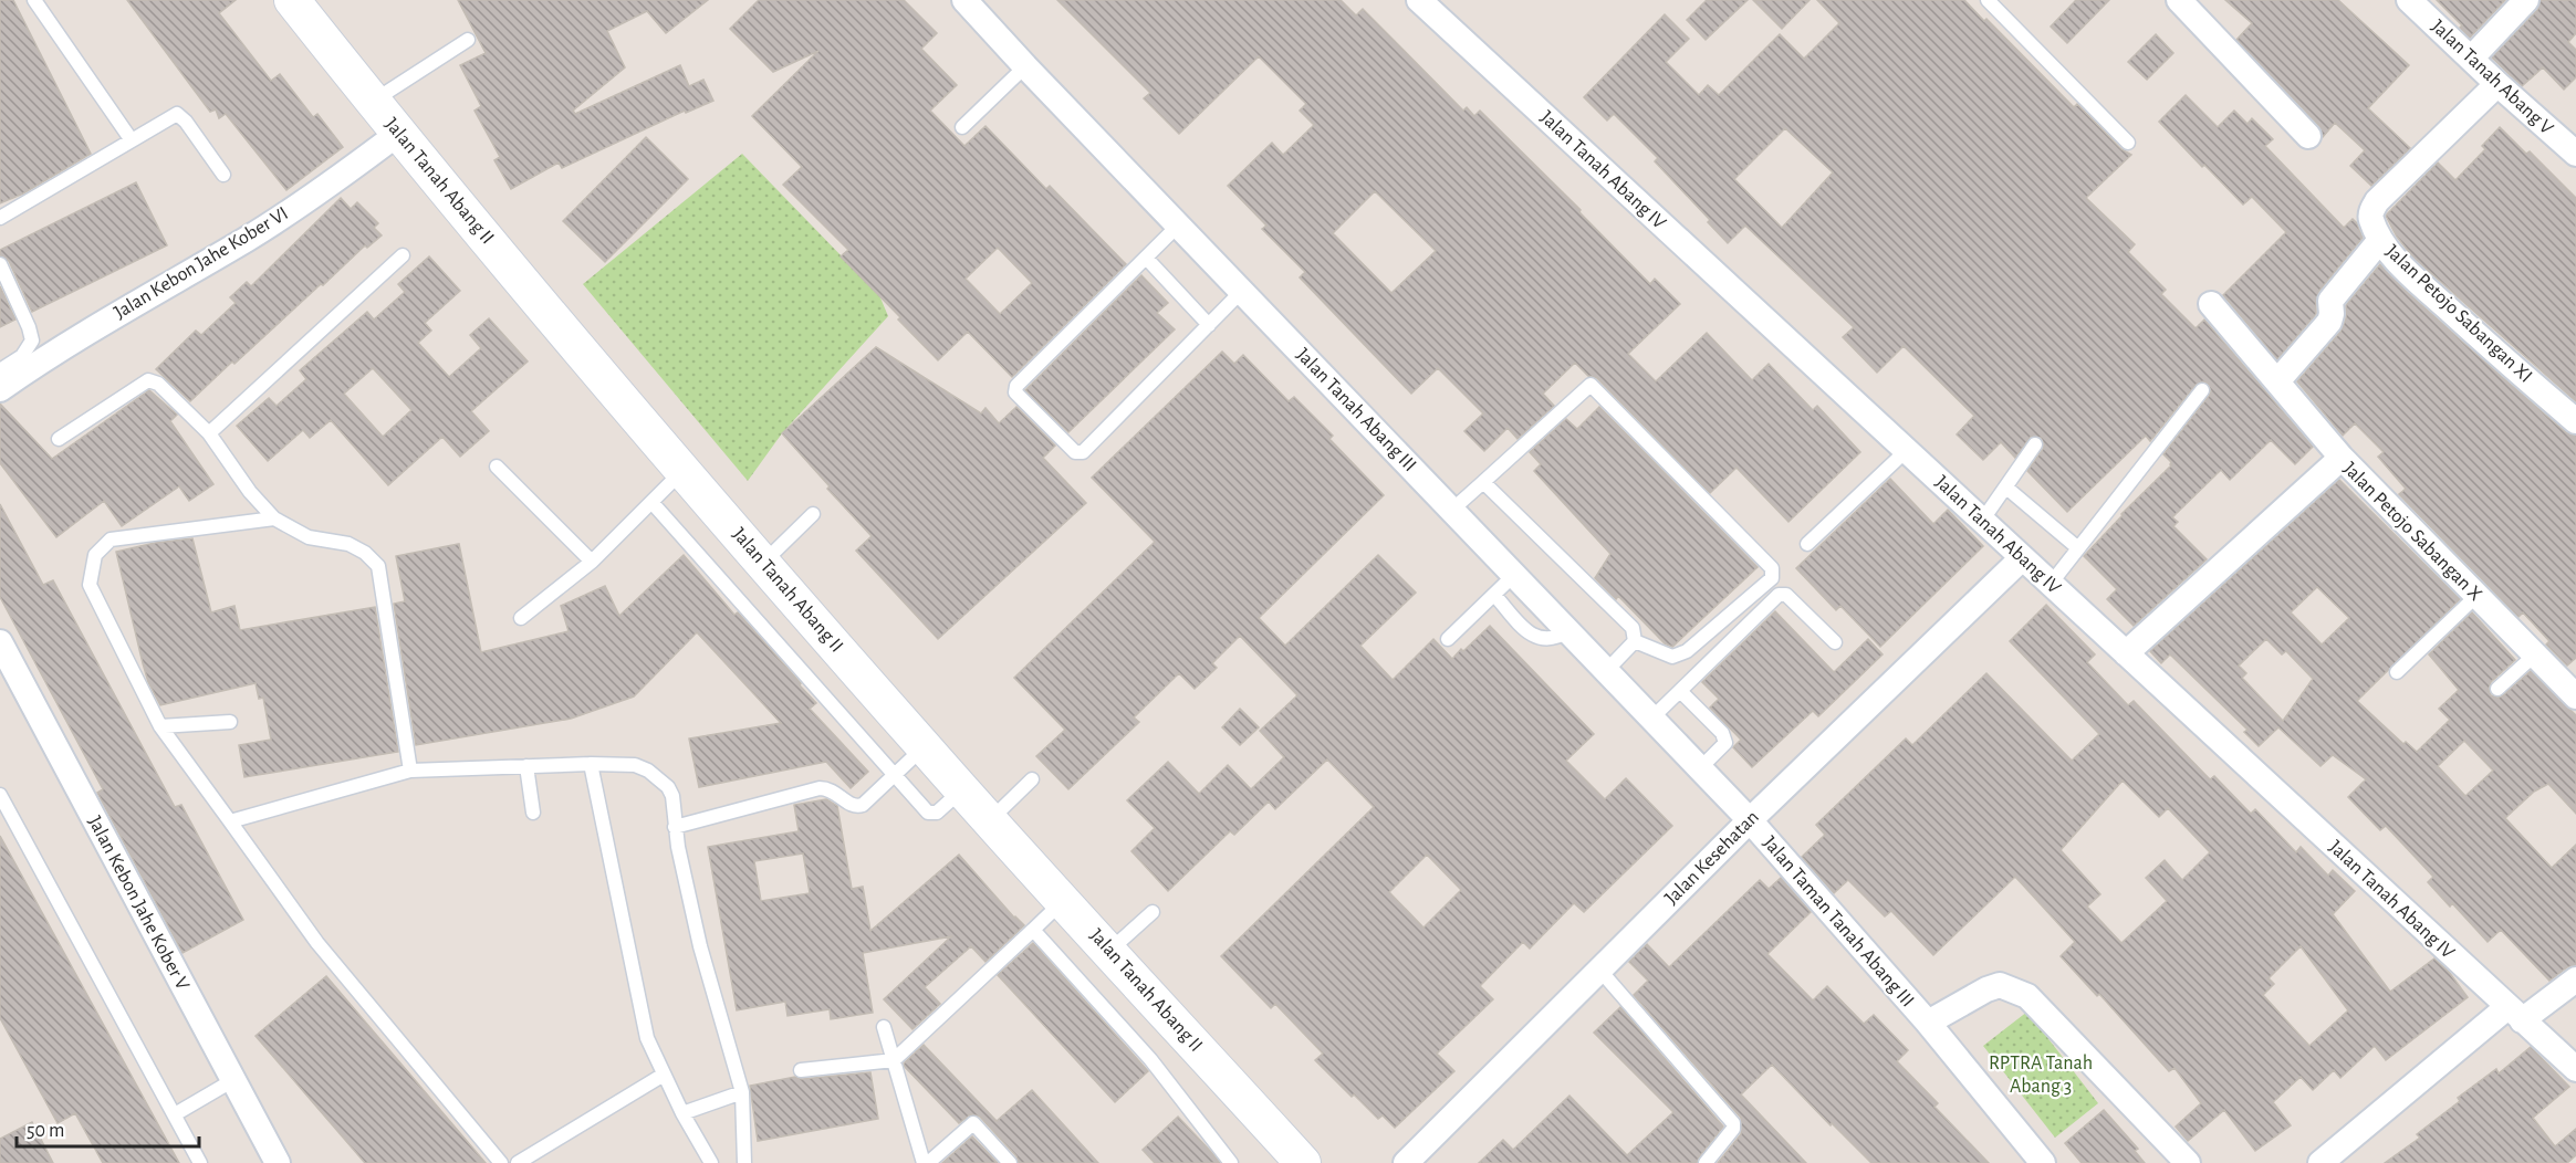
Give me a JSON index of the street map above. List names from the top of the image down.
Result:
{
  "streets": {
    "street": [
      "Jalan Tanah Abang V",
      "Jalan Tanah Abang IV",
      "Jalan Tanah Abang II",
      "Jalan Kebon Jahe Kober VI",
      "Jalan Petojo Sabangan XI",
      "Jalan Tanah Abang III",
      "Jalan Petojo Sabangan X",
      "Jalan Kesehatan",
      "Jalan Kebon Jahe Kober V",
      "Jalan Taman Tanah Abang III"
    ]
  },
  "crossings": [
    ["Jalan Tanah Abang V", "Jalan Petojo Sabangan XI"],
    ["Jalan Tanah Abang IV", "Jalan Petojo Sabangan X"],
    ["Jalan Tanah Abang IV", "Jalan Kesehatan"],
    ["Jalan Tanah Abang II", "Jalan Kebon Jahe Kober VI"],
    ["Jalan Tanah Abang III", "Jalan Kesehatan"],
    ["Jalan Tanah Abang III", "Jalan Taman Tanah Abang III"],
    ["Jalan Kesehatan", "Jalan Taman Tanah Abang III"]
  ],
  "parks": ["RPTRA Tanah Abang 3"],
  "scale_bar": "50 m"
}
